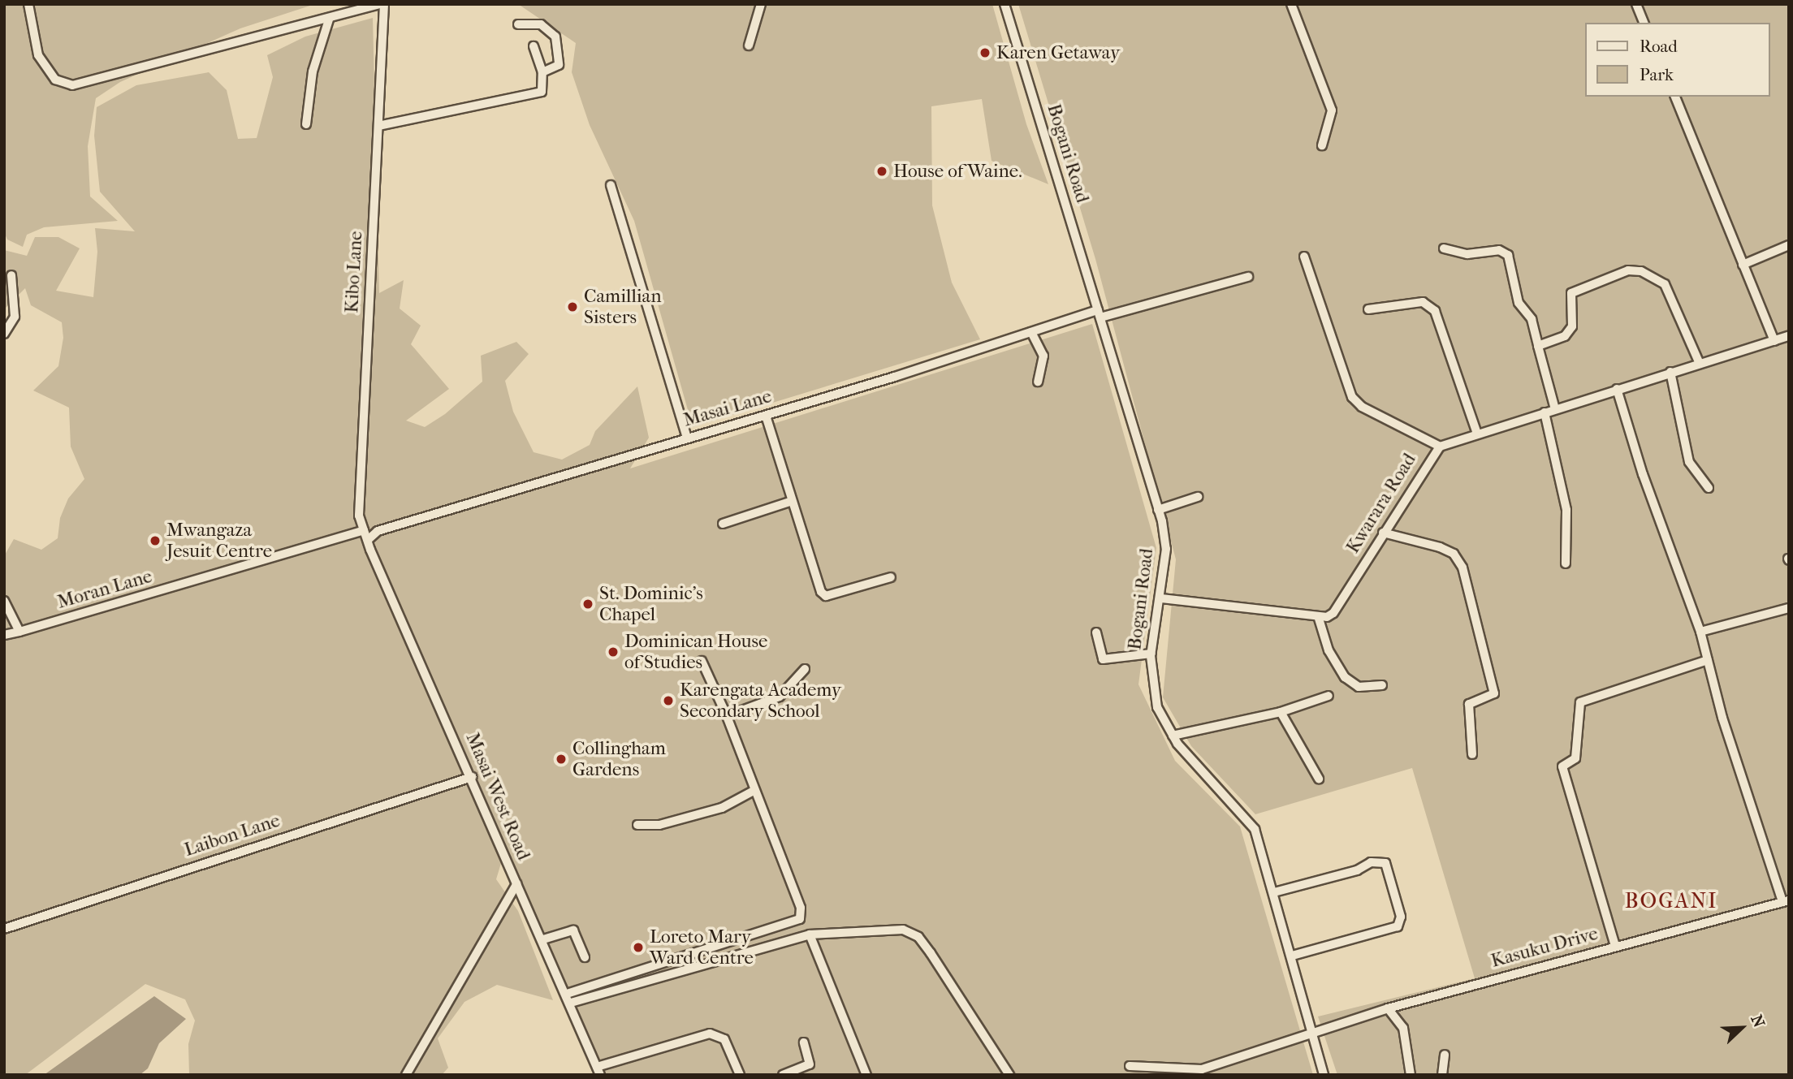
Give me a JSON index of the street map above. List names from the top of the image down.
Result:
{
  "streets": {
    "street": [
      "Bogani Road",
      "Kibo Lane",
      "Masai Lane",
      "Kwarara Road",
      "Moran Lane",
      "Masai West Road",
      "Laibon Lane",
      "Kasuku Drive"
    ]
  },
  "crossings": [
    ["Bogani Road", "Masai Lane"],
    ["Bogani Road", "Kasuku Drive"],
    ["Kibo Lane", "Masai Lane"],
    ["Kibo Lane", "Moran Lane"],
    ["Kibo Lane", "Masai West Road"],
    ["Masai Lane", "Masai West Road"],
    ["Masai West Road", "Laibon Lane"]
  ],
  "districts": ["BOGANI"],
  "places": [
    "Karen Getaway",
    "House of Waine.",
    "Camillian Sisters",
    "Mwangaza Jesuit Centre",
    "St. Dominic's Chapel",
    "Dominican House of Studies",
    "Karengata Academy Secondary School",
    "Collingham Gardens",
    "Loreto Mary Ward Centre"
  ],
  "legend": ["Road", "Park"],
  "north": "top right"
}
